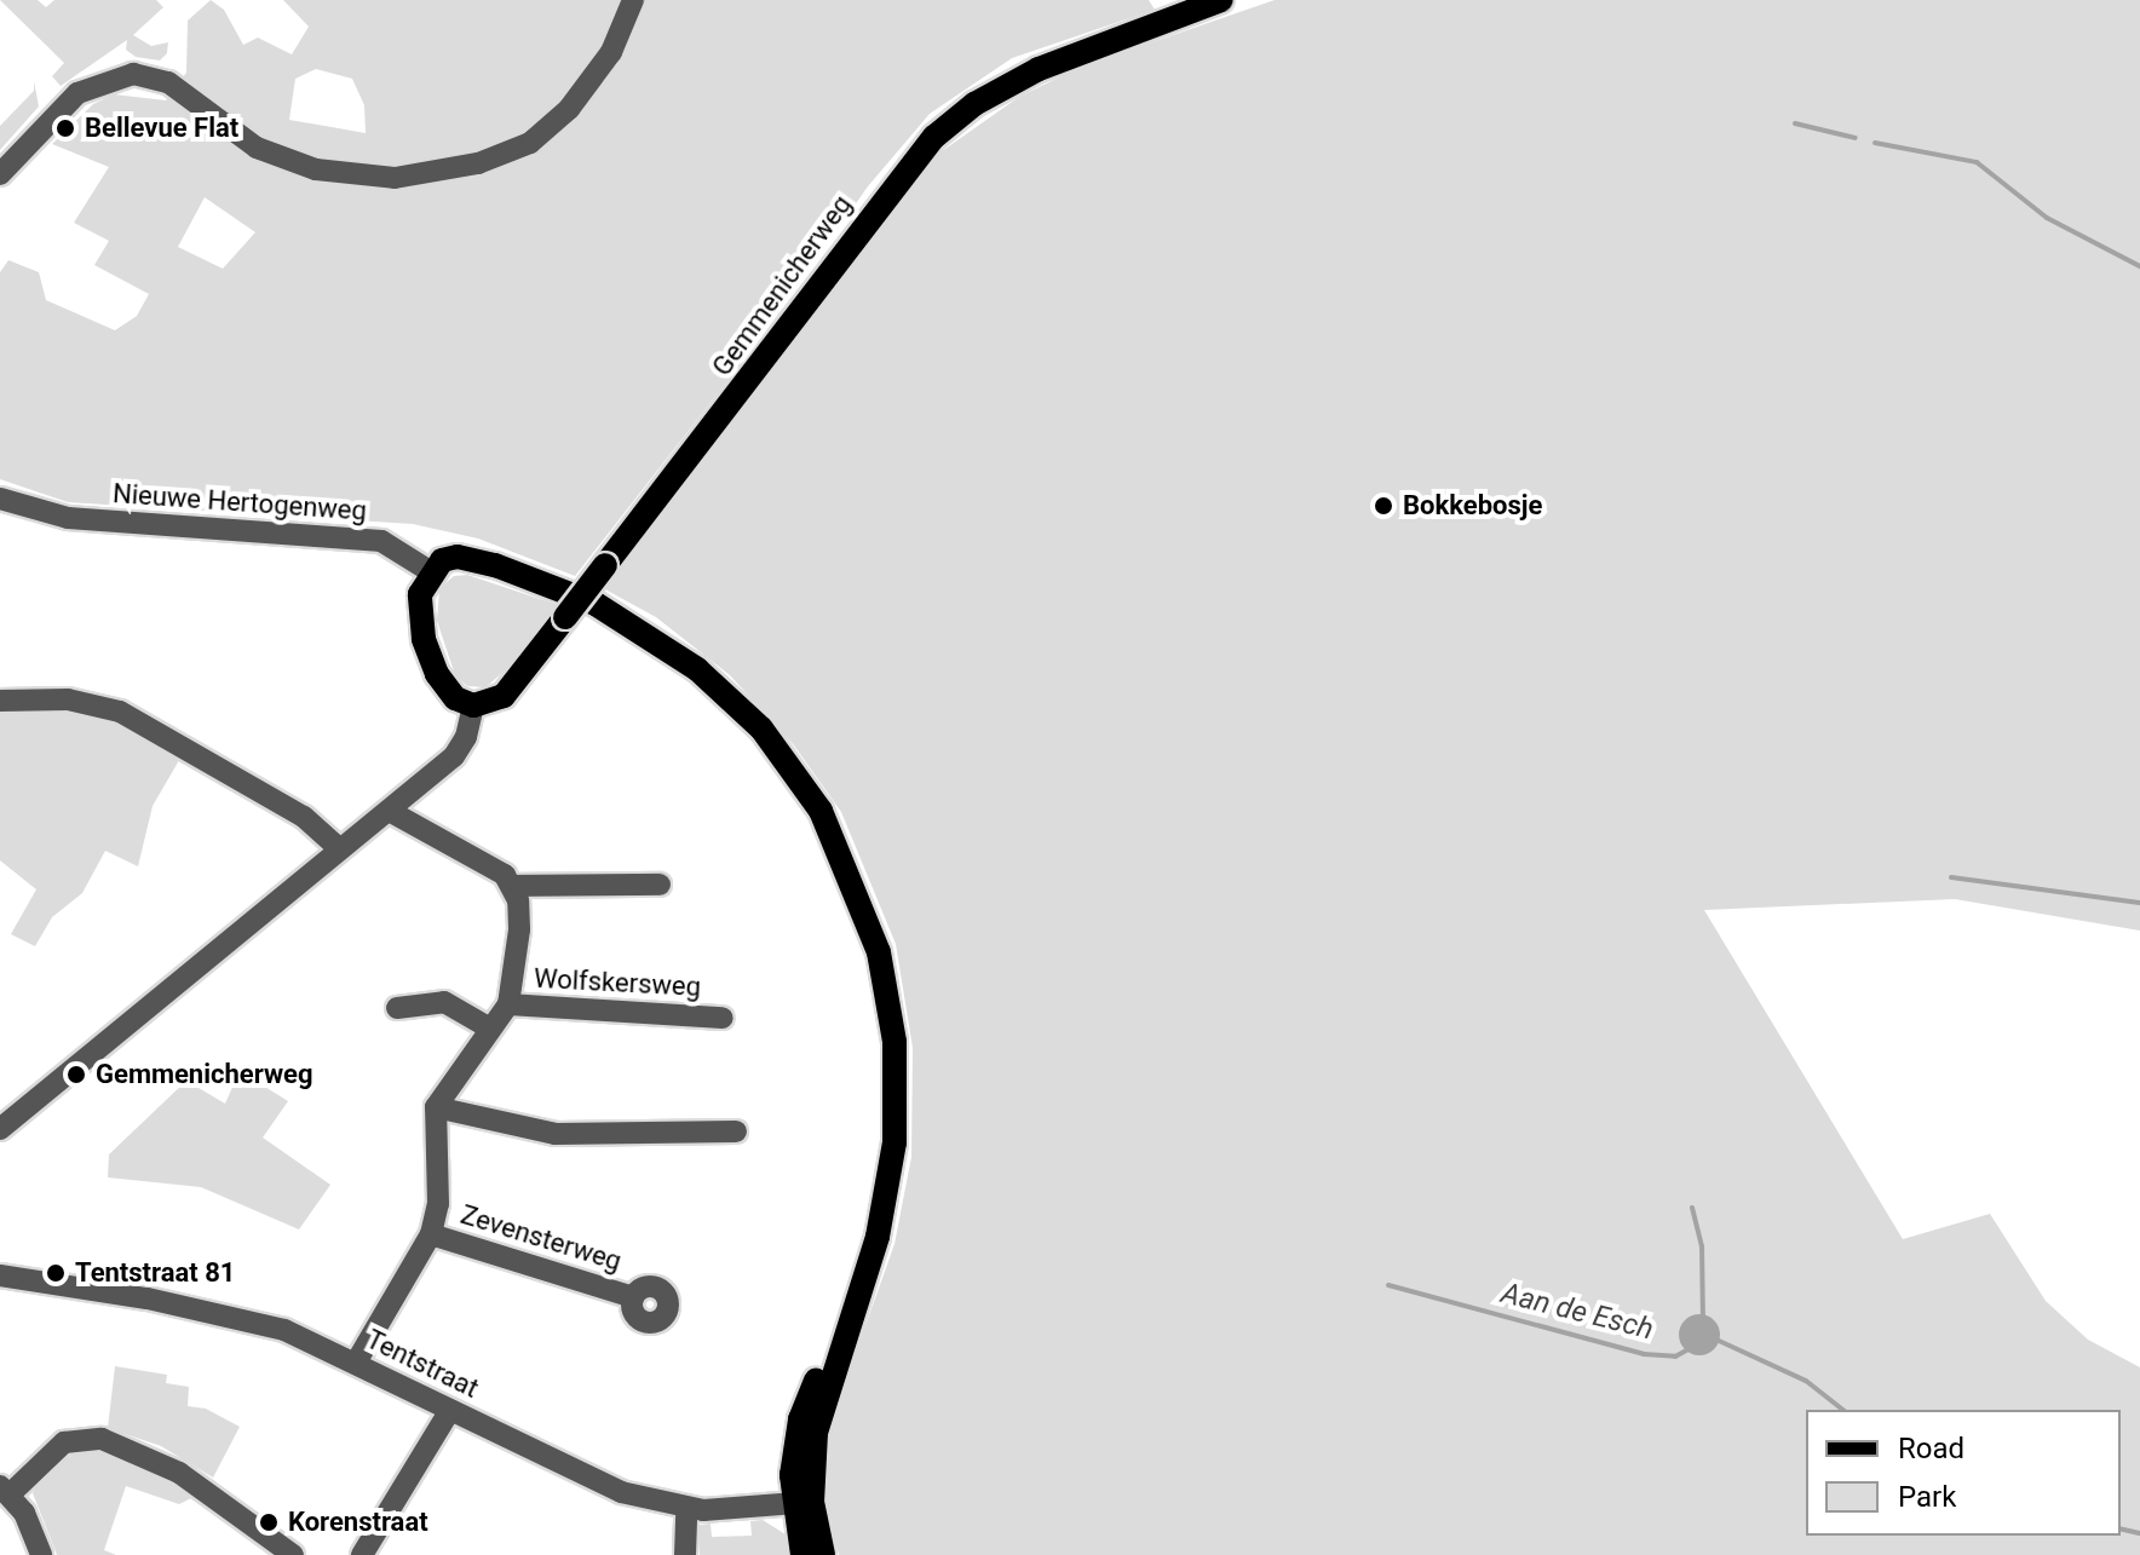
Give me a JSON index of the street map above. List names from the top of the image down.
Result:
{
  "streets": {
    "main road": ["Gemmenicherweg"],
    "street": [
      "Nieuwe Hertogenweg",
      "Wolfskersweg",
      "Zevensterweg",
      "Tentstraat"
    ]
  },
  "water": ["Aan de Esch"],
  "places": [
    "Bellevue Flat",
    "Bokkebosje",
    "Gemmenicherweg",
    "Tentstraat 81",
    "Korenstraat"
  ],
  "legend": ["Road", "Park"]
}
